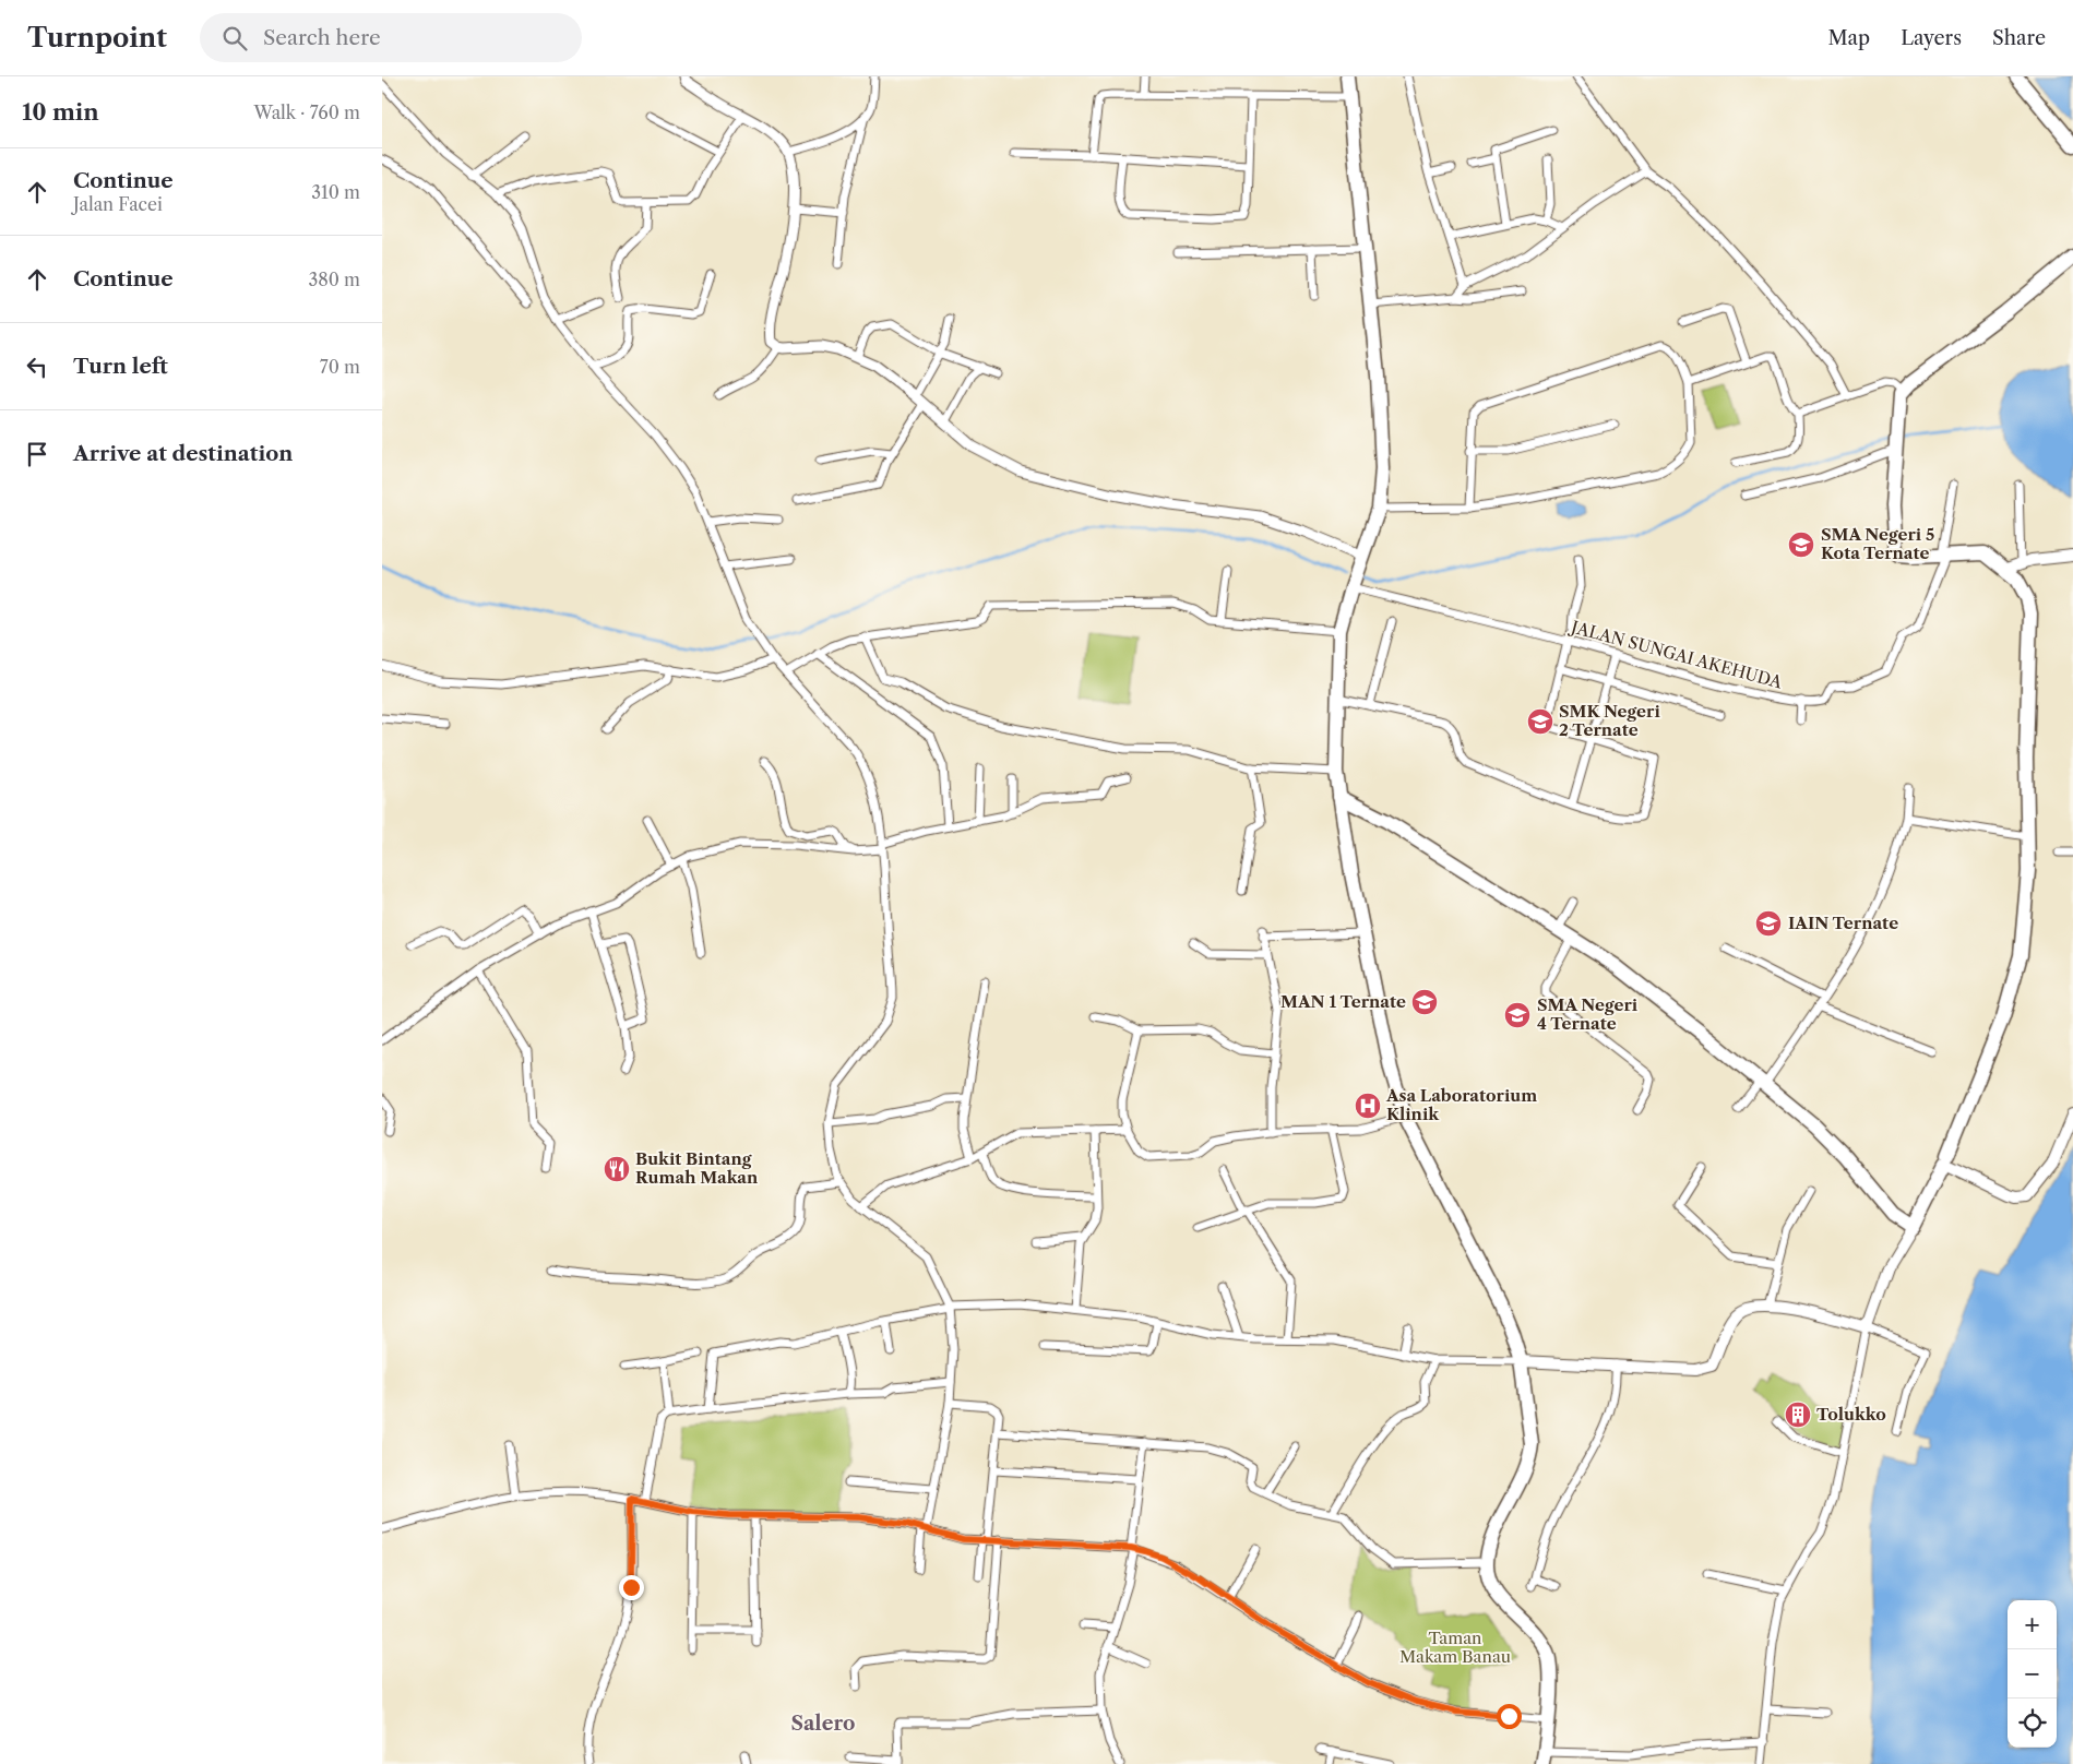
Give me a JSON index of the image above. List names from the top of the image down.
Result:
{
  "streets": {
    "street": ["JALAN SUNGAI AKEHUDA"]
  },
  "districts": ["Salero"],
  "parks": ["Taman Makam Banau"],
  "places": {
    "school or university": [
      "SMA Negeri 5 Kota Ternate",
      "SMK Negeri 2 Ternate",
      "IAIN Ternate",
      "MAN 1 Ternate",
      "SMA Negeri 4 Ternate"
    ],
    "hospital": ["Asa Laboratorium Klinik"],
    "restaurant": ["Bukit Bintang Rumah Makan"],
    "building": ["Tolukko"]
  },
  "page": {
    "header": "Turnpoint",
    "search": "Search here",
    "nav": ["Map", "Layers", "Share"],
    "heading": ["10 min", "Walk · 760 m"],
    "list": [
      ["Continue", "Jalan Facei", "310 m"],
      ["Continue", "380 m"],
      ["Turn left", "70 m"],
      "Arrive at destination"
    ],
    "map_buttons": ["+", "−"]
  }
}
